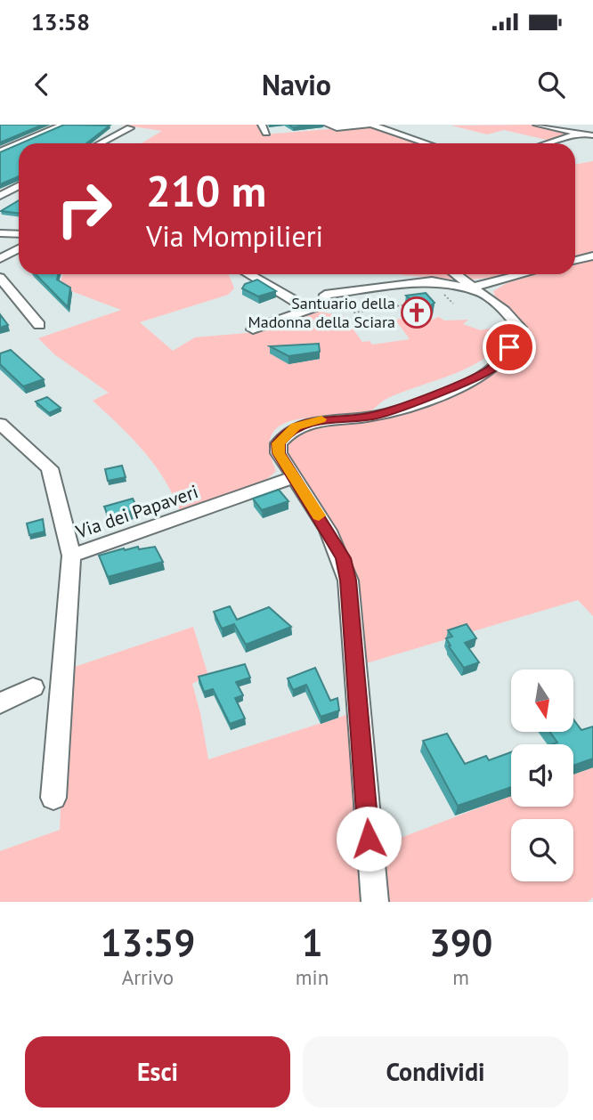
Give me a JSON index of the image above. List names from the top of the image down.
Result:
{
  "streets": {
    "street": ["Via dei Papaveri"]
  },
  "places": {
    "church": ["Santuario della Madonna della Sciara"]
  },
  "north": "bottom",
  "page": {
    "status": "13:58",
    "header": "Navio",
    "turn": ["210 m", "Via Mompilieri"],
    "eta": [
      "13:59",
      "Arrivo",
      "1",
      "min",
      "390",
      "m"
    ],
    "buttons": ["Esci", "Condividi"]
  }
}
